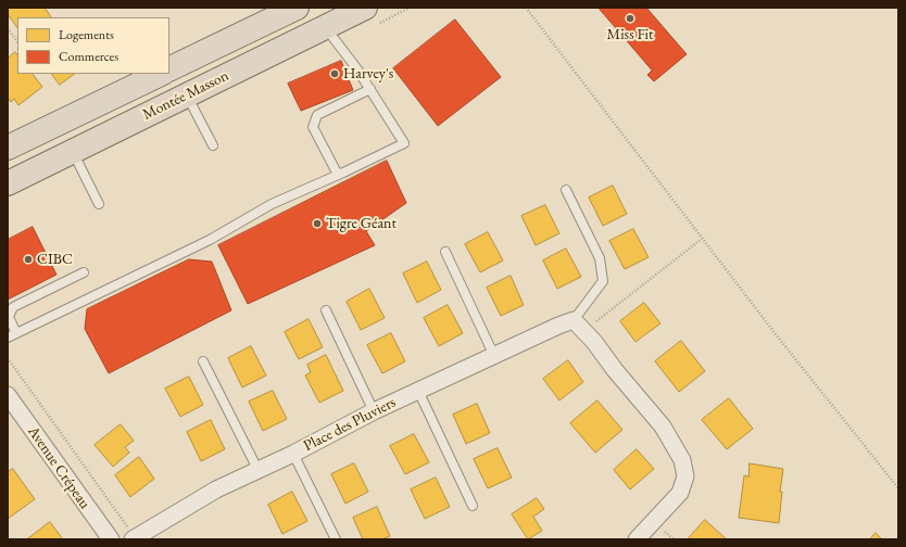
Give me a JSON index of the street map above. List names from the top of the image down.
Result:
{
  "streets": {
    "main road": ["Montée Masson"],
    "street": ["Place des Pluviers", "Avenue Crépeau"]
  },
  "places": [
    "Miss Fit",
    "Harvey's",
    "Tigre Géant",
    "CIBC"
  ],
  "legend": ["Logements", "Commerces"]
}
